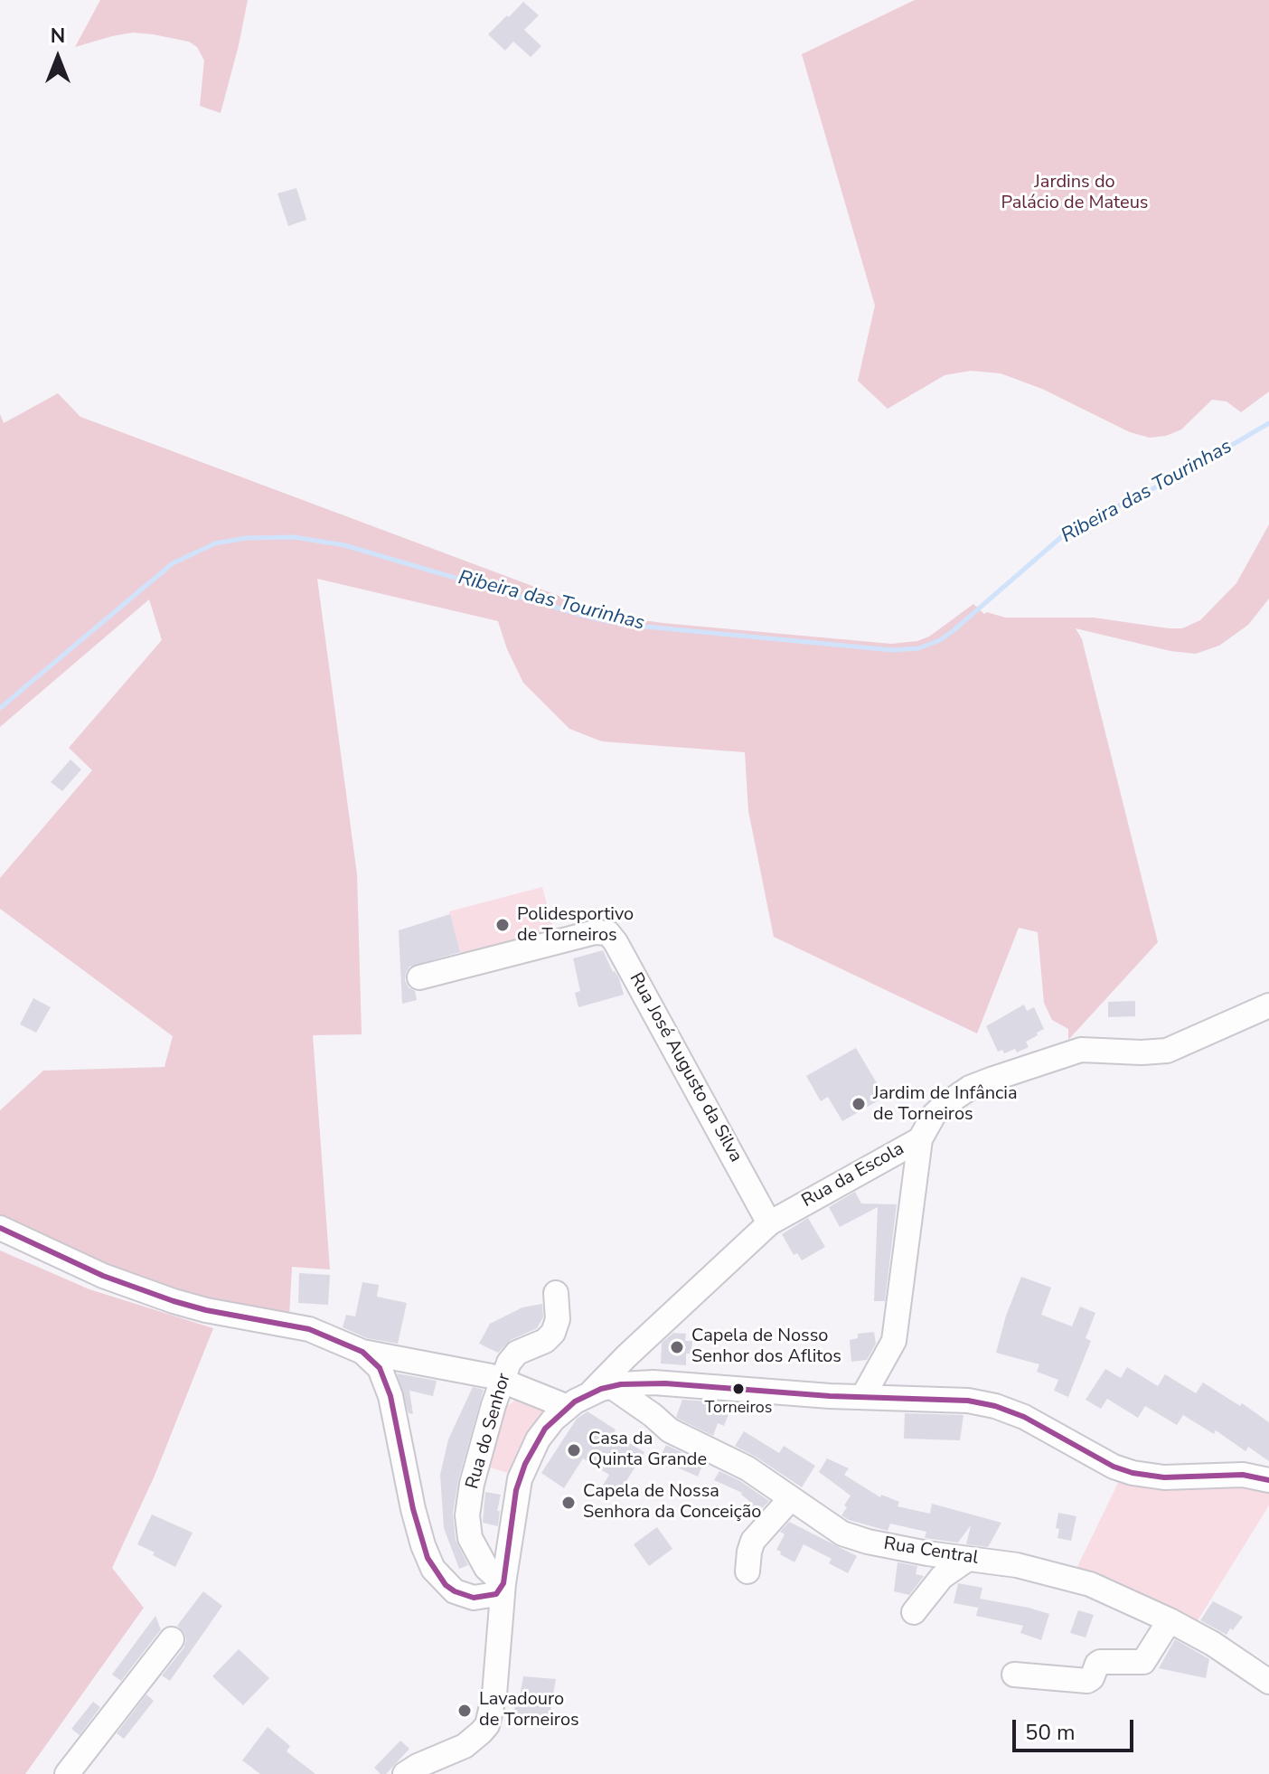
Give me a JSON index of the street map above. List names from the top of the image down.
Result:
{
  "streets": {
    "street": [
      "Rua José Augusto da Silva",
      "Rua da Escola",
      "Rua do Senhor",
      "Rua Central"
    ]
  },
  "crossings": [
    ["Rua José Augusto da Silva", "Rua da Escola"],
    ["Rua da Escola", "Rua Central"]
  ],
  "water": ["Ribeira das Tourinhas"],
  "parks": ["Jardins do Palácio de Mateus"],
  "places": [
    "Polidesportivo de Torneiros",
    "Jardim de Infância de Torneiros",
    "Capela de Nosso Senhor dos Aflitos",
    "Torneiros",
    "Casa da Quinta Grande",
    "Capela de Nossa Senhora da Conceição",
    "Lavadouro de Torneiros"
  ],
  "scale_bar": "50 m",
  "north": "top"
}
